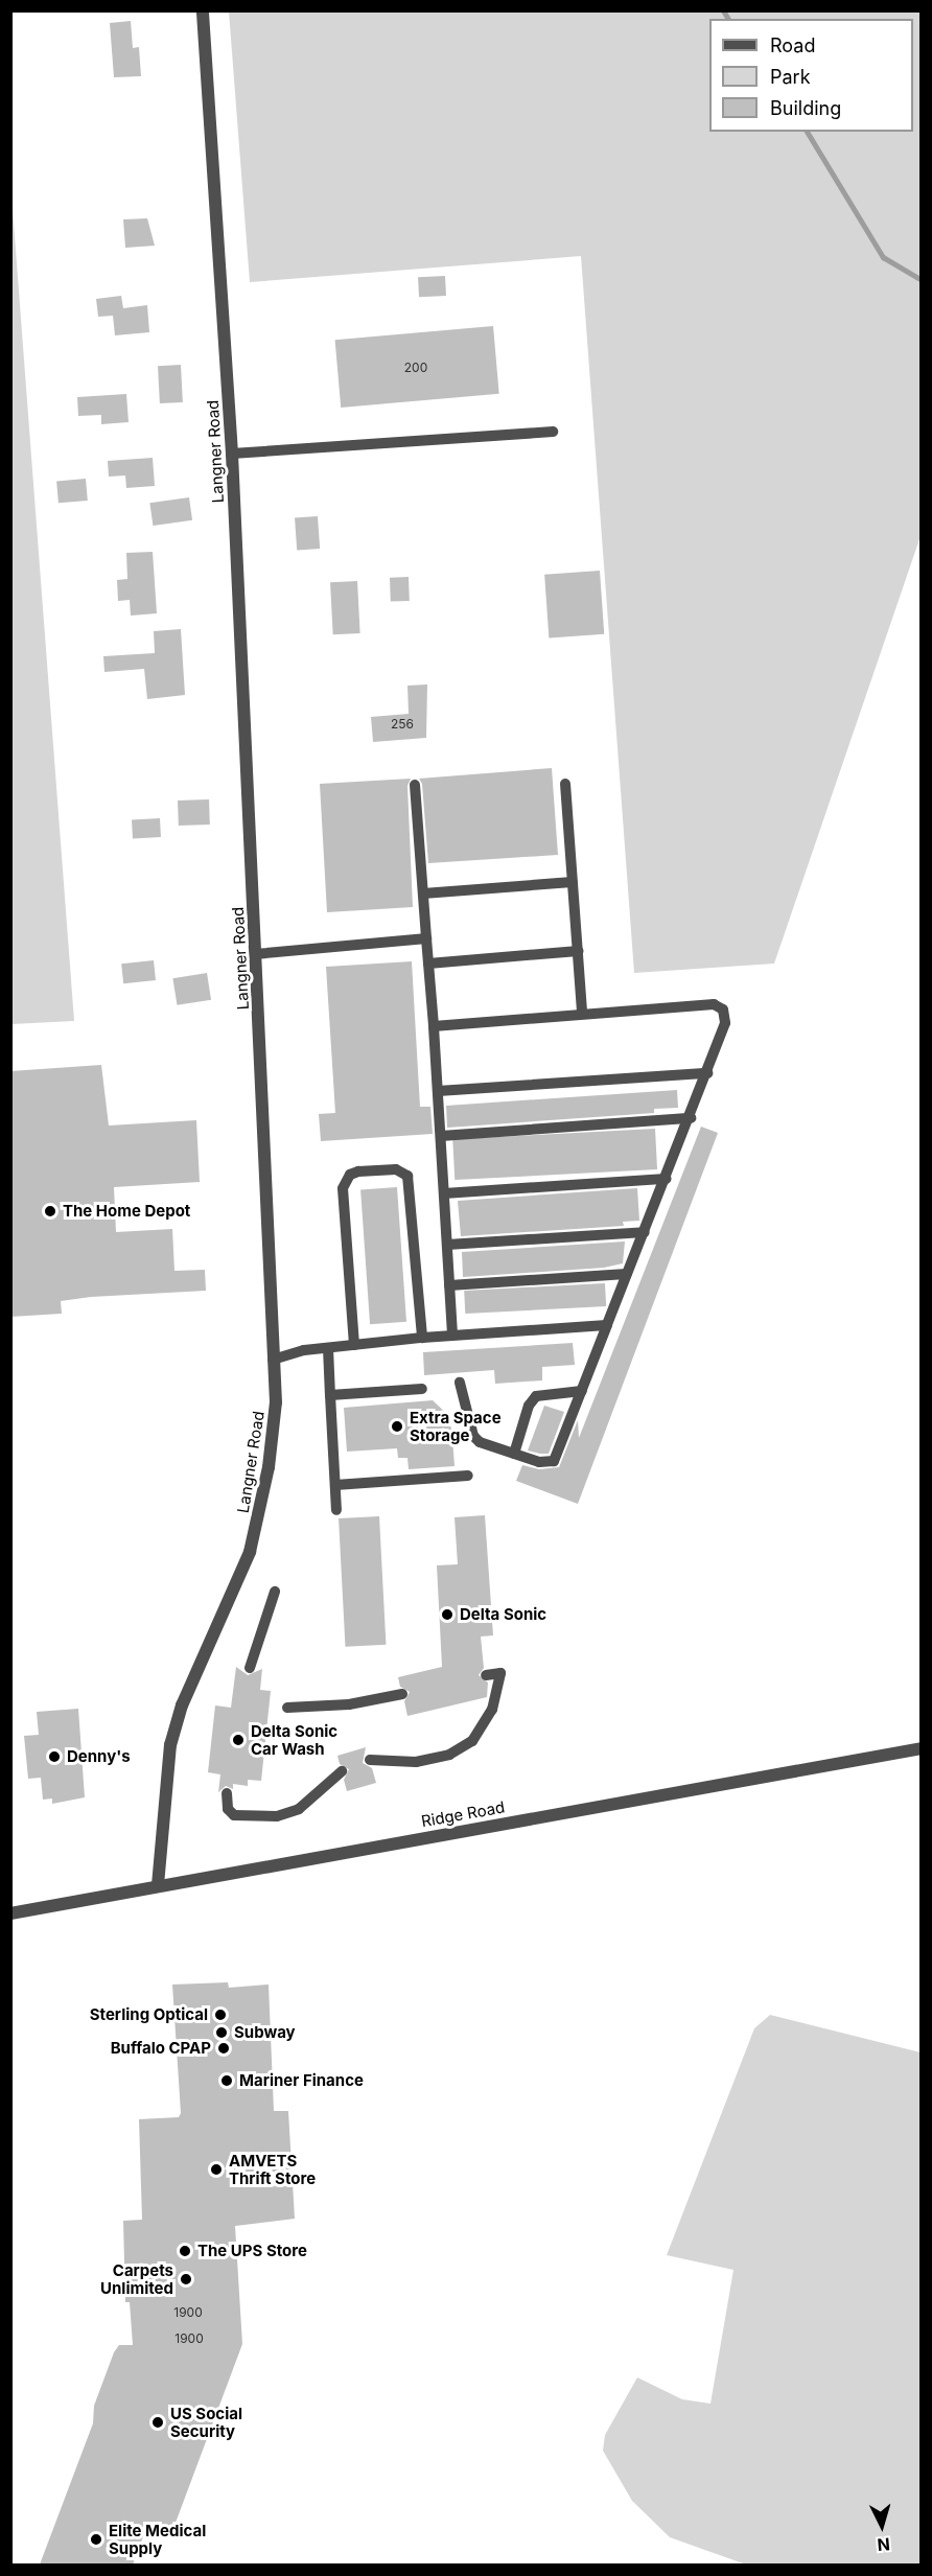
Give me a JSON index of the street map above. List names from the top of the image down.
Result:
{
  "streets": {
    "street": ["Langner Road", "Ridge Road"]
  },
  "crossings": [
    ["Langner Road", "Ridge Road"]
  ],
  "places": [
    "The Home Depot",
    "Extra Space Storage",
    "Delta Sonic",
    "Delta Sonic Car Wash",
    "Denny's",
    "Sterling Optical",
    "Subway",
    "Buffalo CPAP",
    "Mariner Finance",
    "AMVETS Thrift Store",
    "The UPS Store",
    "Carpets Unlimited",
    "US Social Security",
    "Elite Medical Supply"
  ],
  "house_numbers": [
    "200",
    "256",
    "1900",
    "1900"
  ],
  "legend": ["Road", "Park", "Building"],
  "north": "bottom"
}
